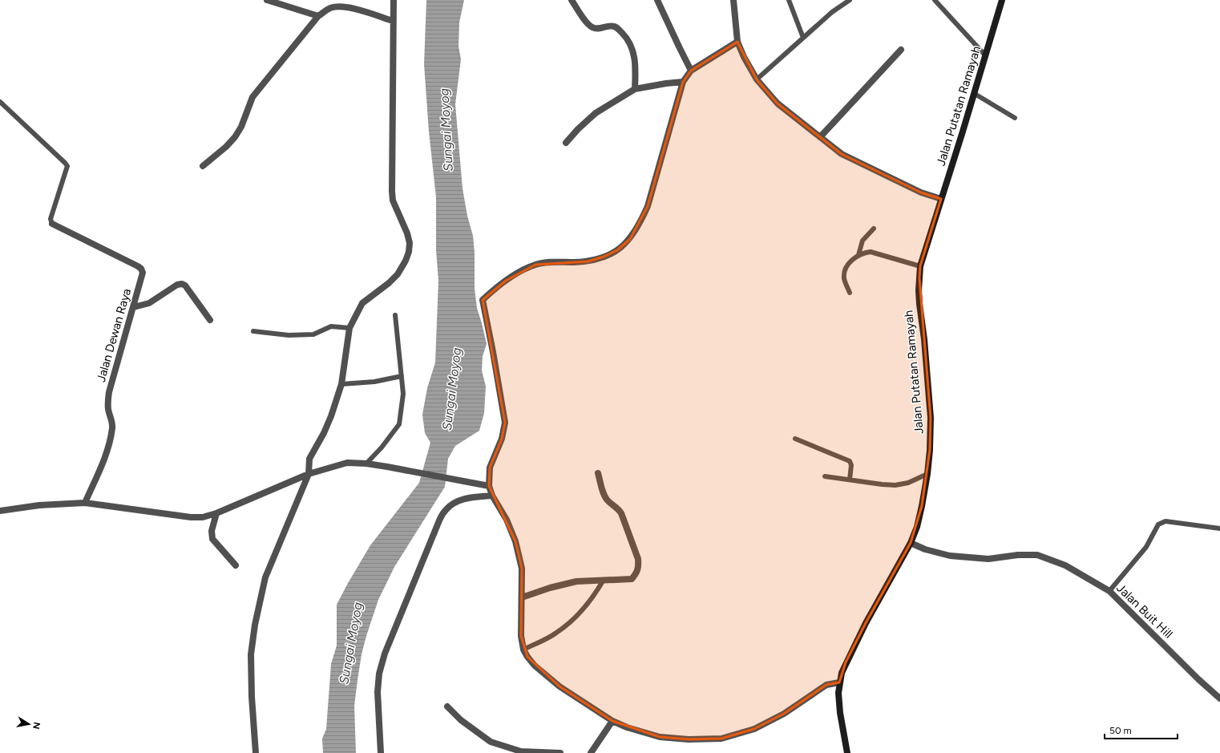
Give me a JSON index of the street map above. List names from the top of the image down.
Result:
{
  "streets": {
    "main road": ["Jalan Putatan Ramayah"],
    "street": ["Jalan Dewan Raya", "Jalan Buit Hill"]
  },
  "crossings": [
    ["Jalan Putatan Ramayah", "Jalan Buit Hill"]
  ],
  "water": ["Sungai Moyog"],
  "scale_bar": "50 m",
  "north": "right"
}
